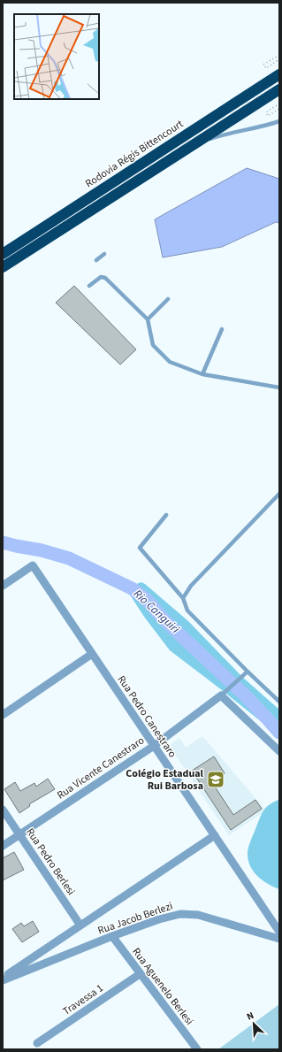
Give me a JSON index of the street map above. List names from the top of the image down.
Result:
{
  "streets": {
    "highway": ["Rodovia Régis Bittencourt"],
    "street": [
      "Rua Pedro Canestraro",
      "Rua Vicente Canestraro",
      "Rua Pedro Berlesi",
      "Rua Jacob Berlezi",
      "Rua Aguenelo Berlesi",
      "Travessa 1"
    ]
  },
  "crossings": [
    ["Rua Pedro Canestraro", "Rua Vicente Canestraro"],
    ["Rua Pedro Canestraro", "Rua Jacob Berlezi"],
    ["Rua Vicente Canestraro", "Rua Pedro Berlesi"],
    ["Rua Pedro Berlesi", "Rua Jacob Berlezi"],
    ["Rua Jacob Berlezi", "Rua Aguenelo Berlesi"],
    ["Rua Aguenelo Berlesi", "Travessa 1"]
  ],
  "water": ["Rio Canguiri"],
  "places": {
    "school or university": ["Colégio Estadual Rui Barbosa"]
  },
  "north": "top left"
}
